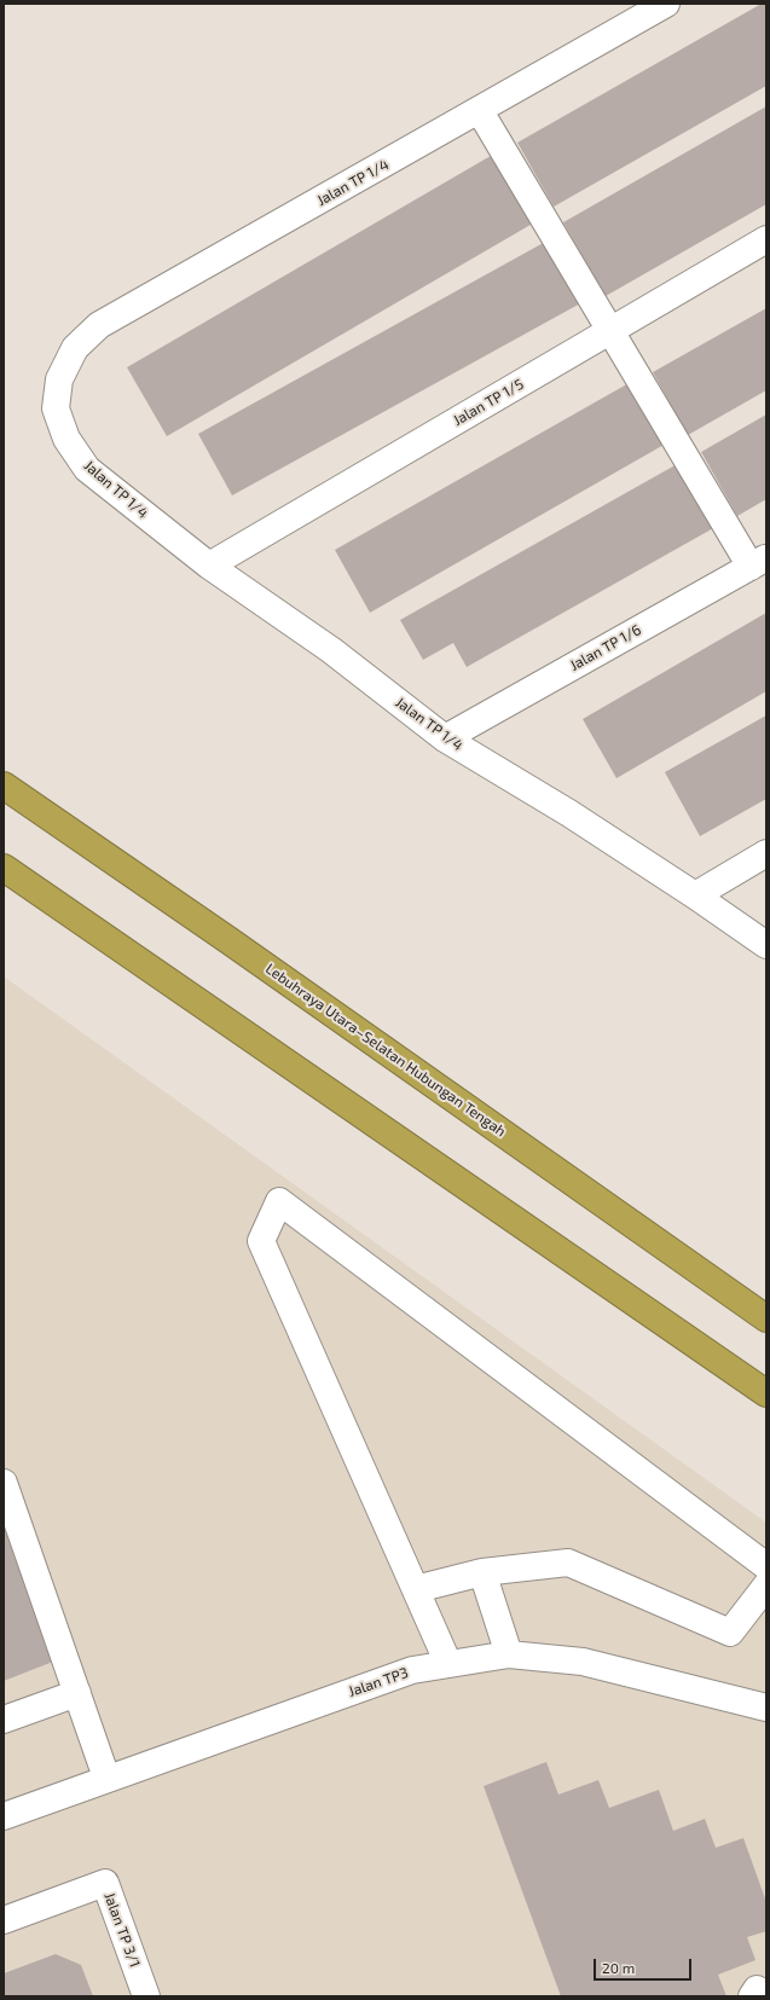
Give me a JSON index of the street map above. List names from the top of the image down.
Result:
{
  "streets": {
    "highway": ["Lebuhraya Utara–Selatan Hubungan Tengah"],
    "street": [
      "Jalan TP 1/4",
      "Jalan TP 1/5",
      "Jalan TP 1/6",
      "Jalan TP3",
      "Jalan TP 3/1"
    ]
  },
  "crossings": [
    ["Jalan TP 1/4", "Jalan TP 1/5"],
    ["Jalan TP 1/4", "Jalan TP 1/6"]
  ],
  "scale_bar": "20 m"
}
